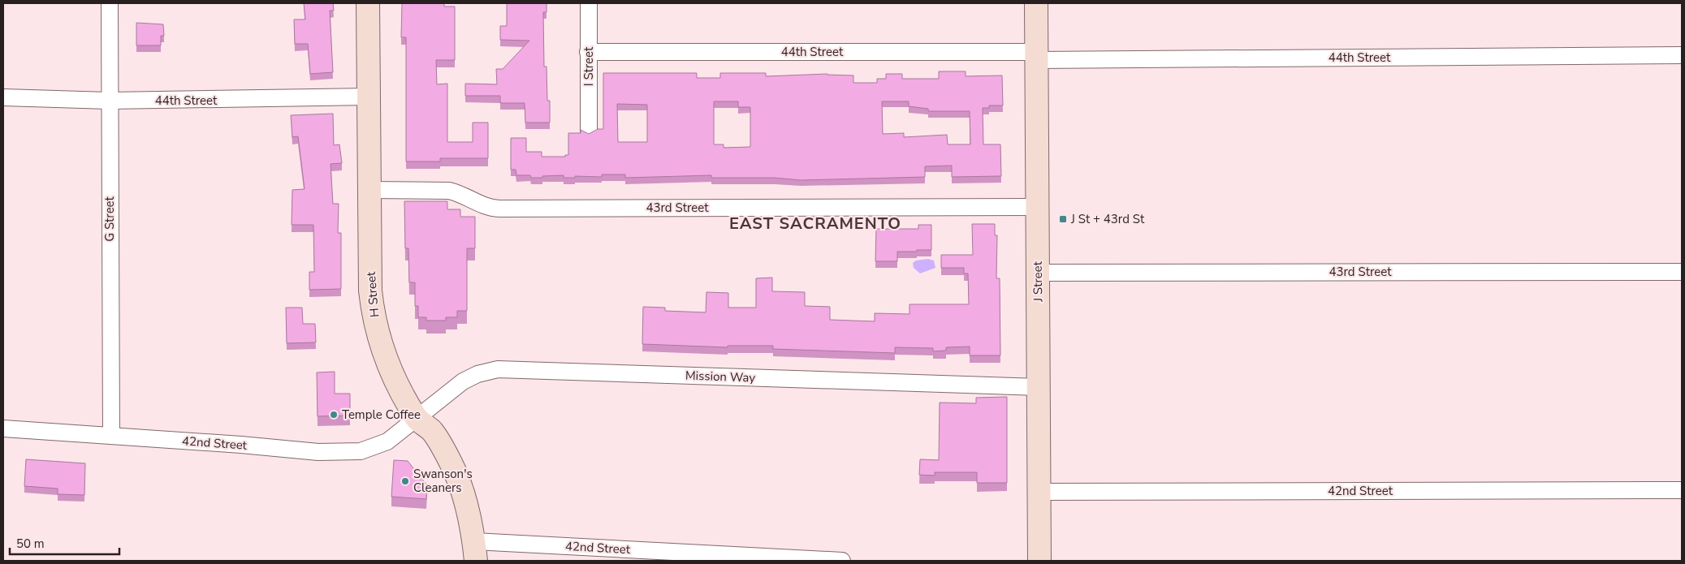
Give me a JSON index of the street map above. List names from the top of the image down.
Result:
{
  "streets": {
    "main road": ["J Street", "H Street"],
    "street": [
      "44th Street",
      "I Street",
      "43rd Street",
      "G Street",
      "Mission Way",
      "42nd Street"
    ]
  },
  "crossings": [
    ["44th Street", "I Street"],
    ["44th Street", "G Street"],
    ["44th Street", "J Street"],
    ["44th Street", "H Street"],
    ["43rd Street", "J Street"],
    ["43rd Street", "H Street"],
    ["G Street", "42nd Street"],
    ["J Street", "Mission Way"],
    ["J Street", "42nd Street"],
    ["H Street", "Mission Way"],
    ["H Street", "42nd Street"],
    ["Mission Way", "42nd Street"]
  ],
  "districts": ["EAST SACRAMENTO"],
  "places": {
    "transit": ["J St + 43rd St"],
    "other": ["Temple Coffee", "Swanson's Cleaners"]
  },
  "scale_bar": "50 m"
}
